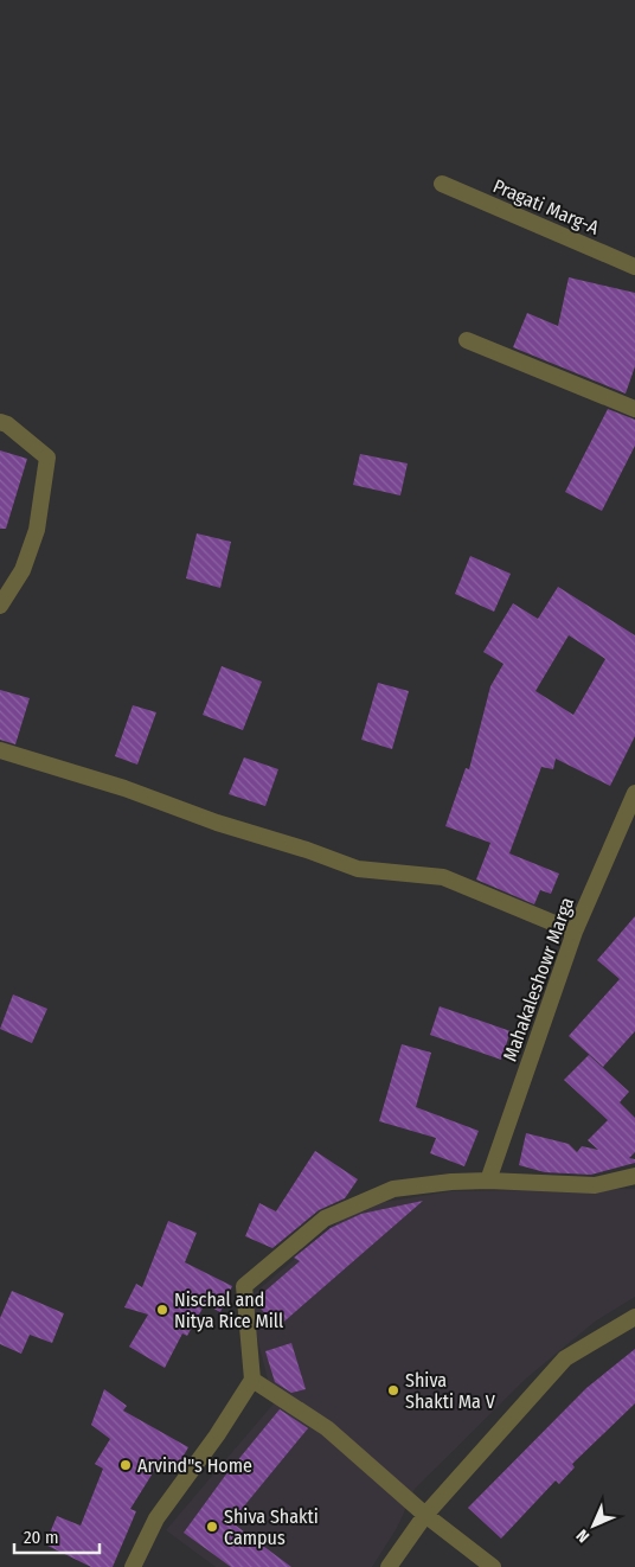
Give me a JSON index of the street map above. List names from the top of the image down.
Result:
{
  "streets": {
    "street": ["Pragati Marg-A", "Mahakaleshowr Marga"]
  },
  "places": [
    "Nischal and Nitya Rice Mill",
    "Shiva Shakti Ma V",
    "Arvind\"s Home",
    "Shiva Shakti Campus"
  ],
  "scale_bar": "20 m",
  "north": "bottom left"
}
